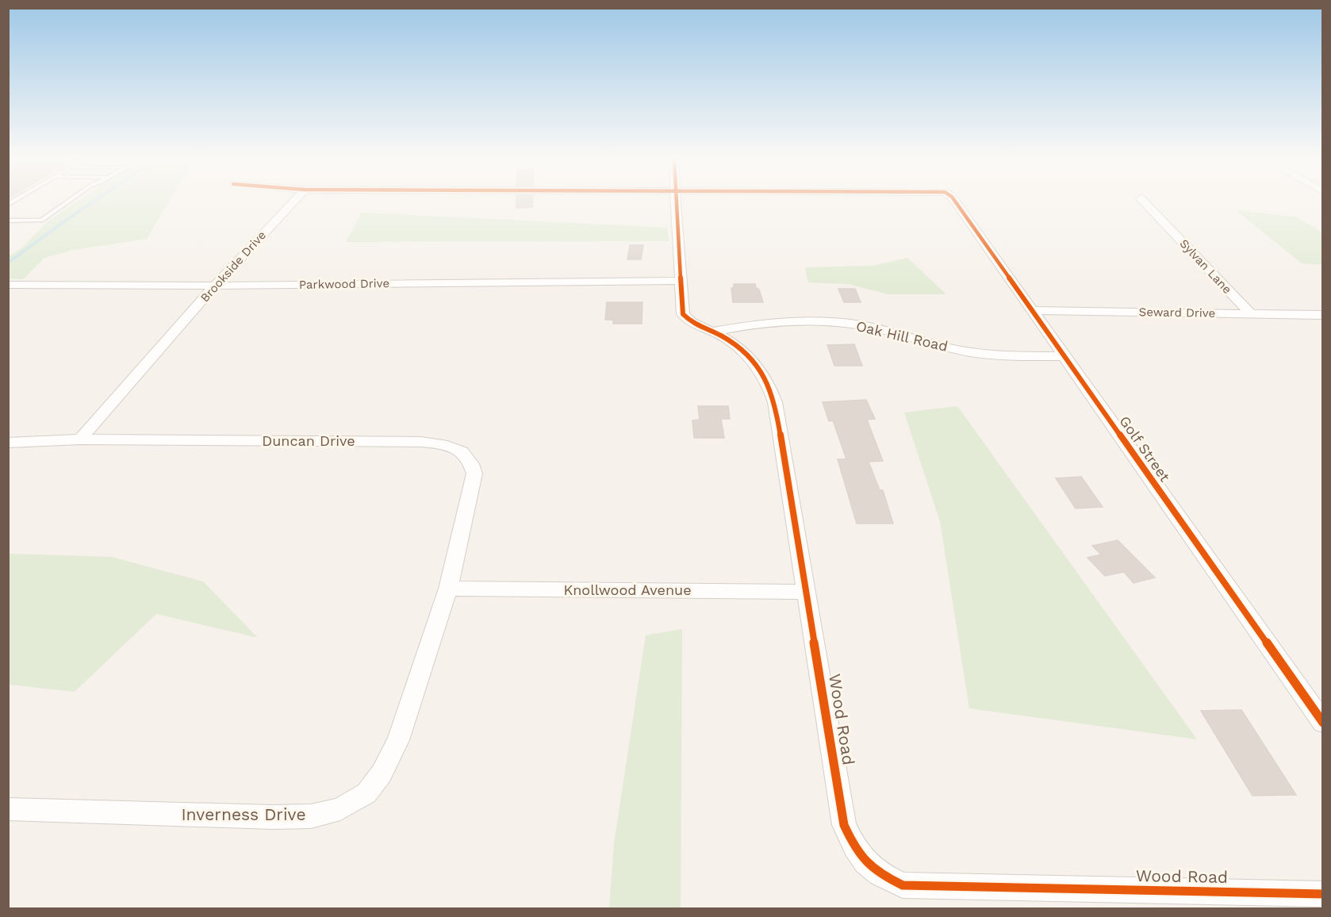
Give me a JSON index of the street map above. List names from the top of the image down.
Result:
{
  "streets": {
    "street": [
      "Brookside Drive",
      "Sylvan Lane",
      "Parkwood Drive",
      "Seward Drive",
      "Oak Hill Road",
      "Duncan Drive",
      "Golf Street",
      "Knollwood Avenue",
      "Wood Road",
      "Inverness Drive"
    ]
  },
  "crossings": [
    ["Brookside Drive", "Parkwood Drive"],
    ["Brookside Drive", "Duncan Drive"],
    ["Sylvan Lane", "Seward Drive"],
    ["Parkwood Drive", "Wood Road"],
    ["Seward Drive", "Golf Street"],
    ["Oak Hill Road", "Golf Street"],
    ["Oak Hill Road", "Wood Road"],
    ["Duncan Drive", "Knollwood Avenue"],
    ["Duncan Drive", "Inverness Drive"],
    ["Knollwood Avenue", "Wood Road"],
    ["Knollwood Avenue", "Inverness Drive"]
  ]
}
